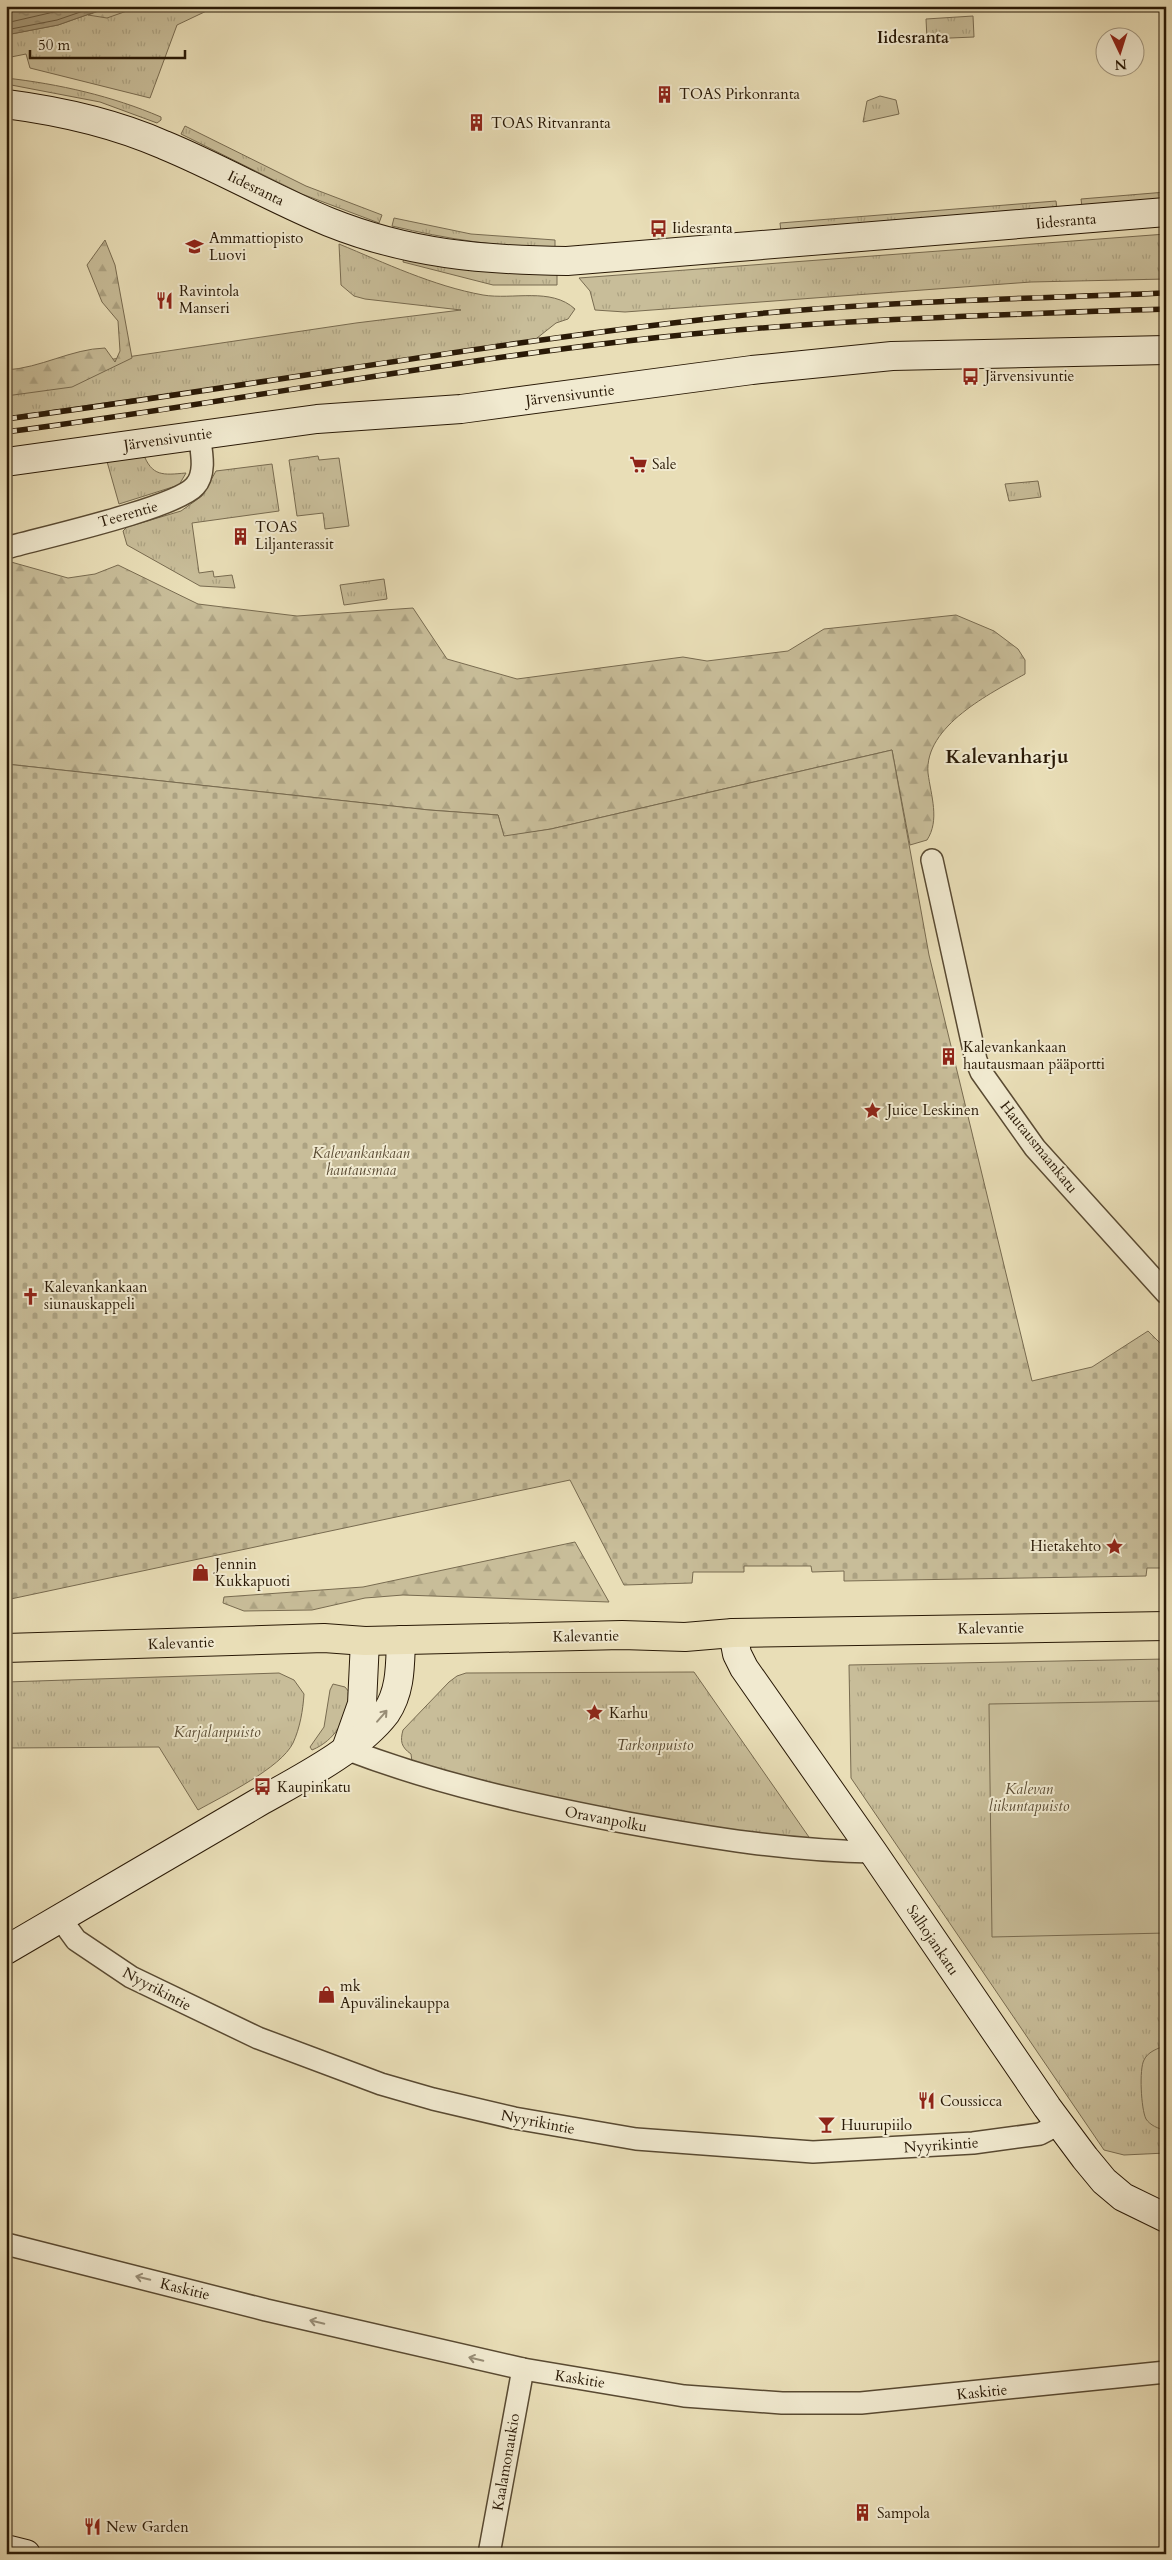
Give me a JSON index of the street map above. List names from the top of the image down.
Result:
{
  "streets": {
    "main road": ["Kalevantie"],
    "street": [
      "Iidesranta",
      "Järvensivuntie",
      "Teerentie",
      "Hautausmaankatu",
      "Oravanpolku",
      "Salhojankatu",
      "Nyyrikintie",
      "Kaskitie",
      "Kaalamonaukio"
    ]
  },
  "crossings": [
    ["Järvensivuntie", "Teerentie"],
    ["Kalevantie", "Salhojankatu"],
    ["Oravanpolku", "Salhojankatu"],
    ["Salhojankatu", "Nyyrikintie"],
    ["Kaskitie", "Kaalamonaukio"]
  ],
  "one_way": ["Kaskitie"],
  "districts": ["Iidesranta", "Kalevanharju"],
  "parks": [
    "Kalevankankaan hautausmaa",
    "Karjalanpuisto",
    "Tarkonpuisto",
    "Kalevan liikuntapuisto"
  ],
  "places": {
    "building": [
      "TOAS Pirkonranta",
      "TOAS Ritvanranta",
      "TOAS Liljanterassit",
      "Kalevankankaan hautausmaan pääportti",
      "Sampola"
    ],
    "bus stop": ["Iidesranta", "Järvensivuntie", "Kaupinkatu"],
    "school or university": ["Ammattiopisto Luovi"],
    "restaurant": ["Ravintola Manseri", "Coussicca", "New Garden"],
    "supermarket": ["Sale"],
    "place": ["Juice Leskinen", "Hietakehto", "Karhu"],
    "church": ["Kalevankankaan siunauskappeli"],
    "shop": ["Jennin Kukkapuoti", "mk Apuvälinekauppa"],
    "bar": ["Huurupiilo"]
  },
  "scale_bar": "50 m",
  "north": "bottom"
}
